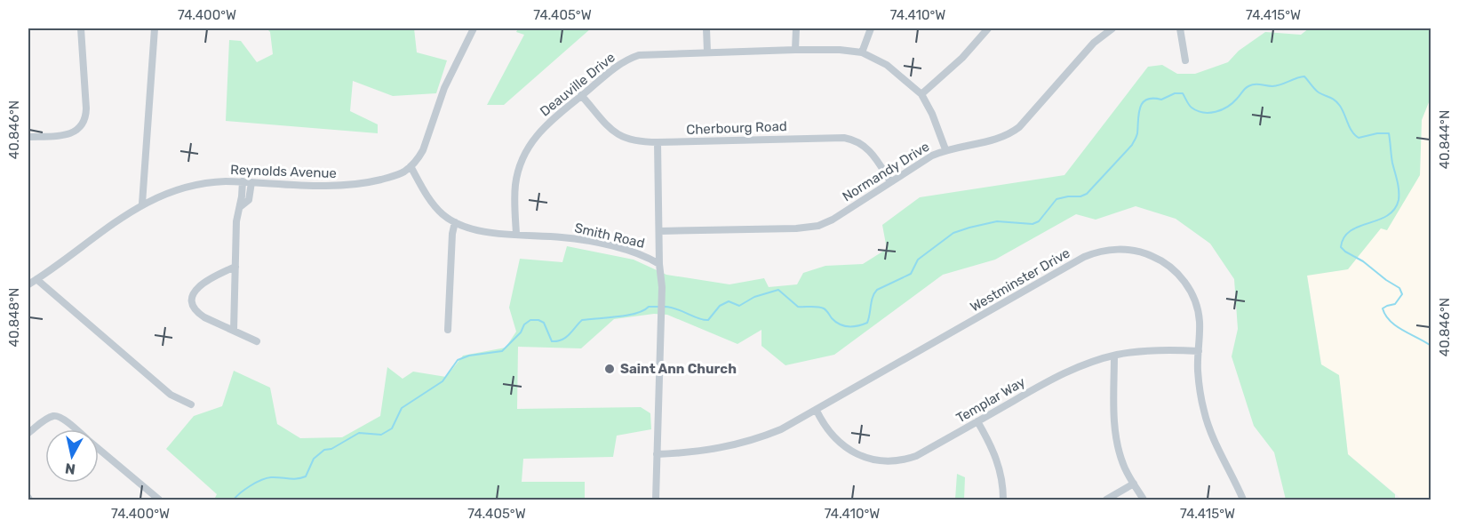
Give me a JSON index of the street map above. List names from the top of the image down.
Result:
{
  "streets": {
    "street": [
      "Deauville Drive",
      "Cherbourg Road",
      "Reynolds Avenue",
      "Normandy Drive",
      "Smith Road",
      "Westminster Drive",
      "Templar Way"
    ]
  },
  "crossings": [
    ["Deauville Drive", "Cherbourg Road"],
    ["Deauville Drive", "Normandy Drive"],
    ["Deauville Drive", "Smith Road"],
    ["Cherbourg Road", "Normandy Drive"],
    ["Reynolds Avenue", "Smith Road"],
    ["Westminster Drive", "Templar Way"]
  ],
  "places": ["Saint Ann Church"],
  "north": "bottom",
  "coordinates": [
    "74.400°W",
    "74.405°W",
    "74.410°W",
    "74.415°W",
    "40.846°N",
    "40.844°N",
    "40.848°N"
  ]
}
